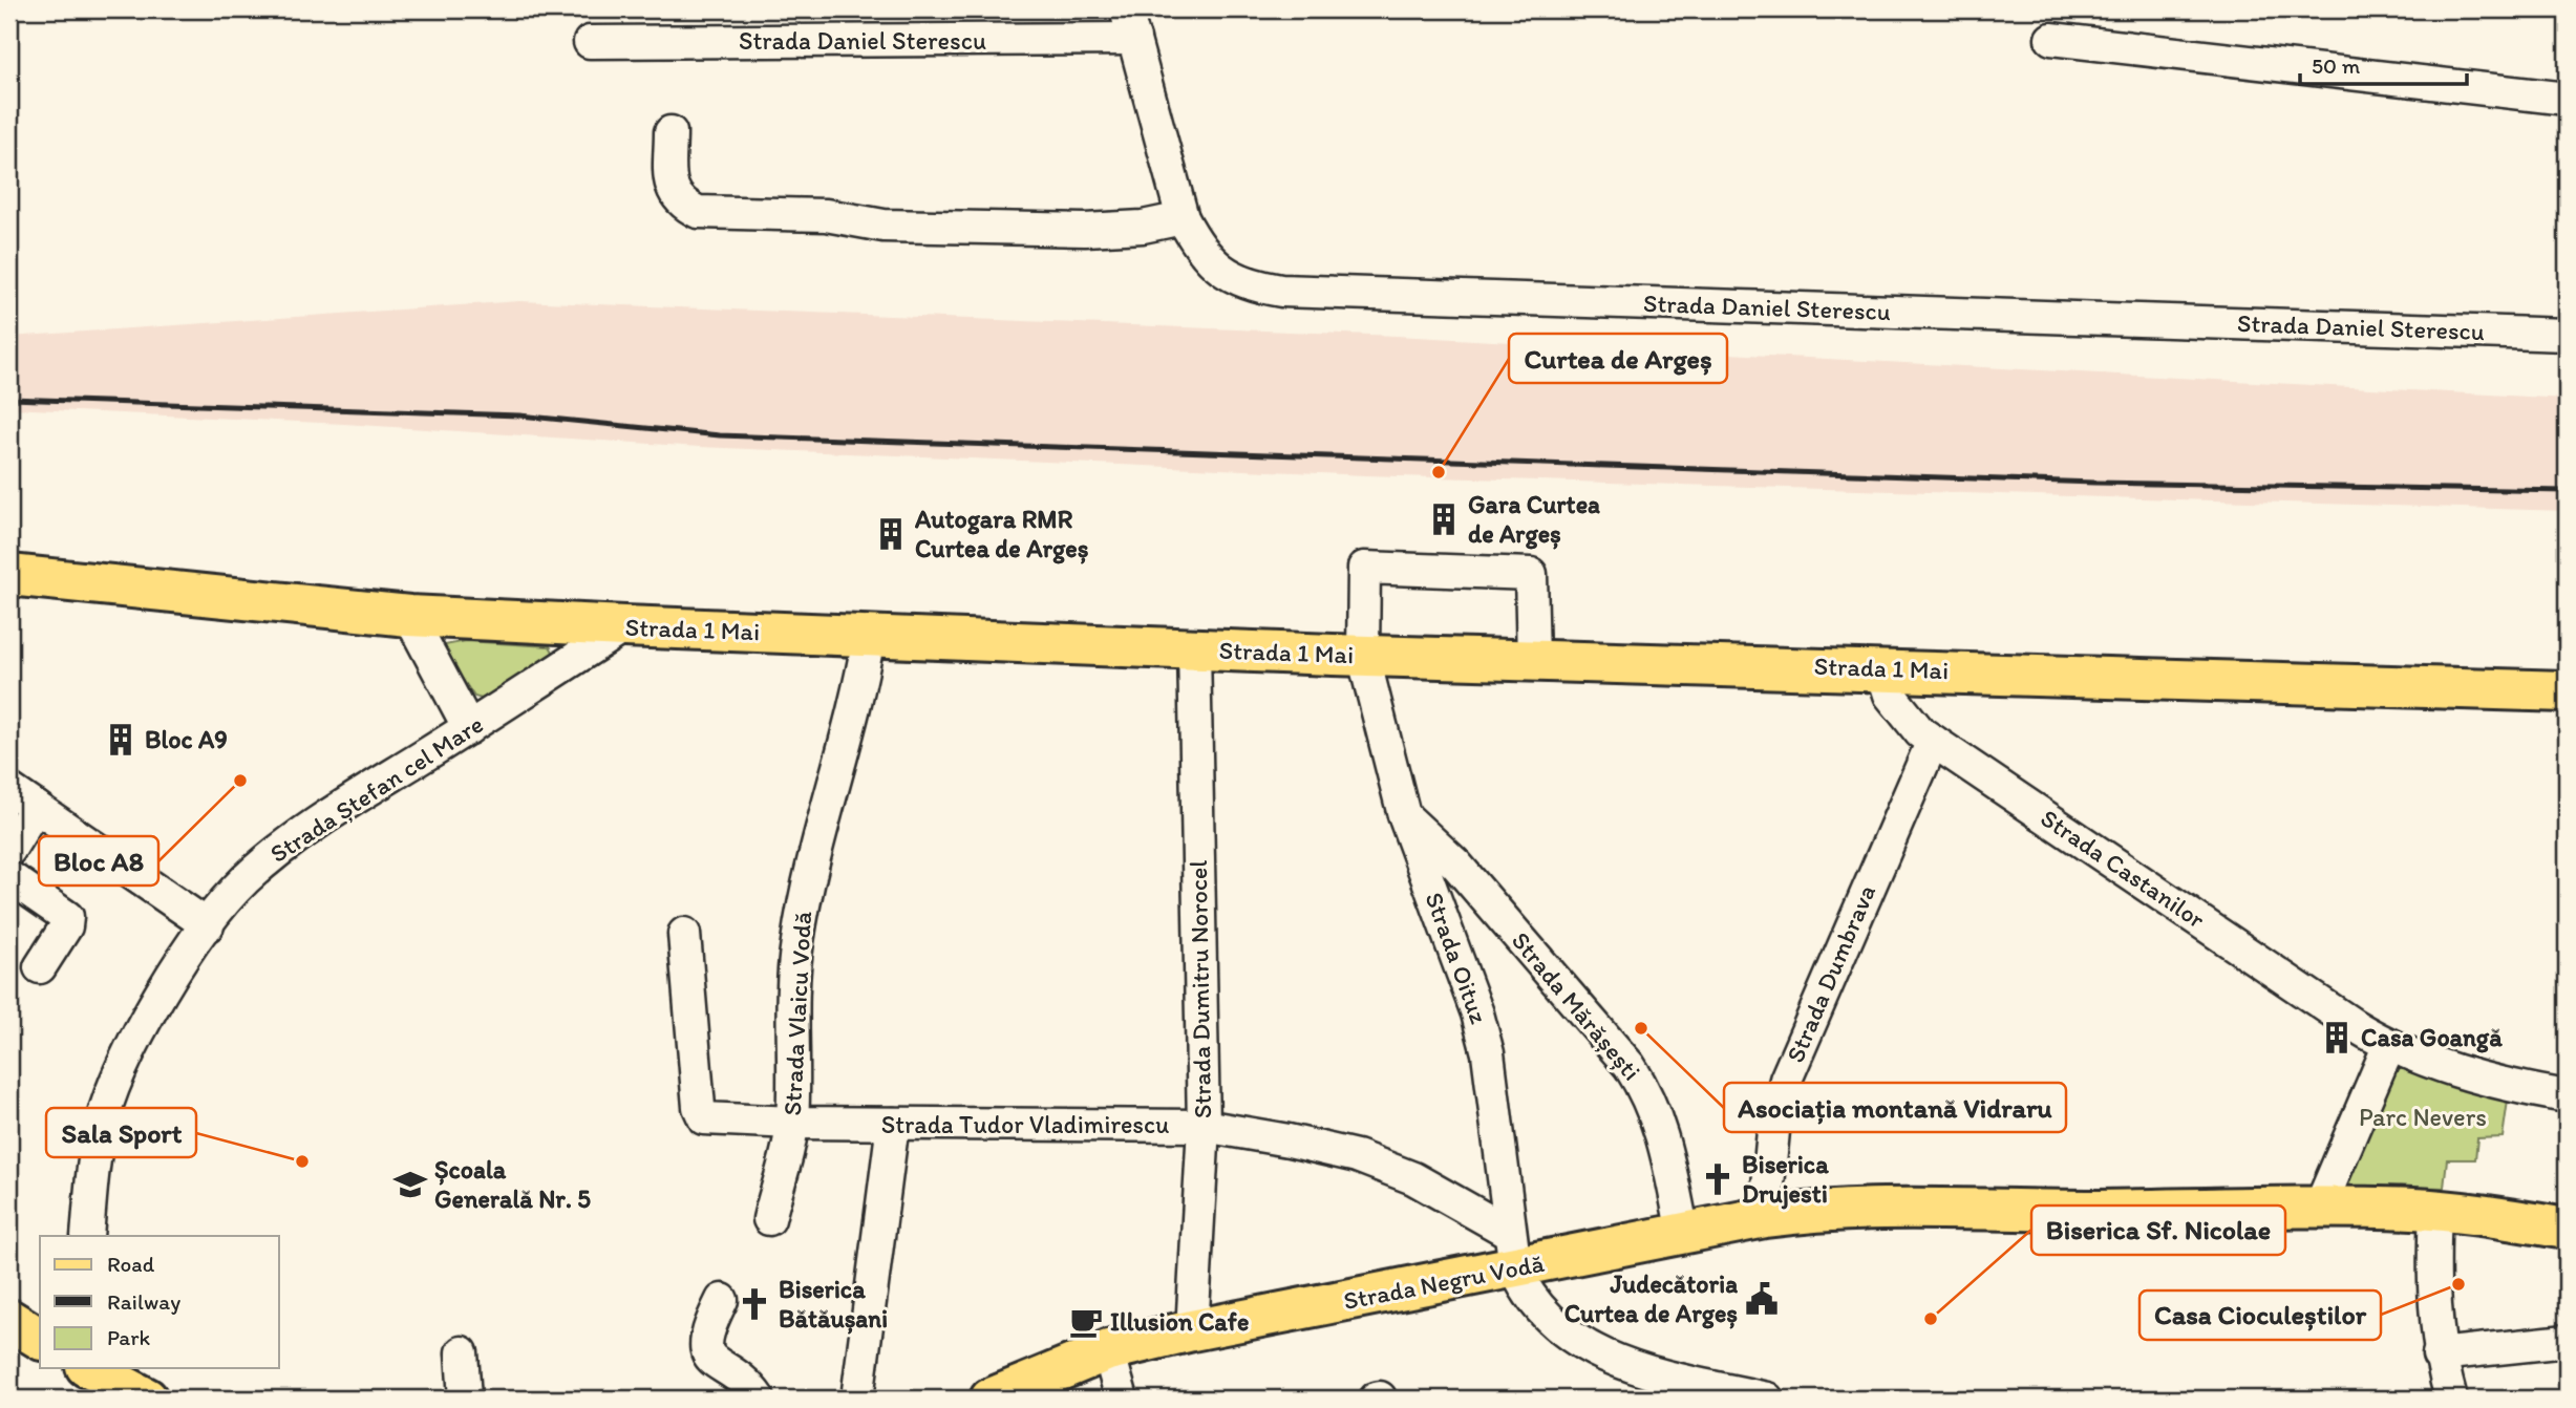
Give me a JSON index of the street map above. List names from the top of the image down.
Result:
{
  "streets": {
    "main road": ["Strada 1 Mai", "Strada Negru Vodă"],
    "street": [
      "Strada Daniel Sterescu",
      "Strada Ștefan cel Mare",
      "Strada Castanilor",
      "Strada Oituz",
      "Strada Dumbrava",
      "Strada Dumitru Norocel",
      "Strada Mărășești",
      "Strada Vlaicu Vodă",
      "Strada Tudor Vladimirescu"
    ]
  },
  "crossings": [
    ["Strada 1 Mai", "Strada Ștefan cel Mare"],
    ["Strada 1 Mai", "Strada Castanilor"],
    ["Strada 1 Mai", "Strada Oituz"],
    ["Strada 1 Mai", "Strada Dumitru Norocel"],
    ["Strada 1 Mai", "Strada Vlaicu Vodă"],
    ["Strada Castanilor", "Strada Dumbrava"],
    ["Strada Oituz", "Strada Mărășești"],
    ["Strada Oituz", "Strada Tudor Vladimirescu"],
    ["Strada Oituz", "Strada Negru Vodă"],
    ["Strada Dumbrava", "Strada Negru Vodă"],
    ["Strada Dumitru Norocel", "Strada Tudor Vladimirescu"],
    ["Strada Dumitru Norocel", "Strada Negru Vodă"],
    ["Strada Mărășești", "Strada Negru Vodă"],
    ["Strada Vlaicu Vodă", "Strada Tudor Vladimirescu"],
    ["Strada Tudor Vladimirescu", "Strada Negru Vodă"]
  ],
  "parks": ["Parc Nevers"],
  "places": {
    "other": [
      "Curtea de Argeș",
      "Bloc A8",
      "Asociația montană Vidraru",
      "Sala Sport",
      "Casa Cioculeștilor",
      "Biserica Sf. Nicolae"
    ],
    "building": [
      "Gara Curtea de Argeș",
      "Autogara RMR Curtea de Argeș",
      "Bloc A9",
      "Casa Goangă"
    ],
    "church": ["Biserica Drujesti", "Biserica Bătăușani"],
    "school or university": ["Școala Generală Nr. 5"],
    "public building": ["Judecătoria Curtea de Argeș"],
    "cafe": ["Illusion Cafe"]
  },
  "legend": ["Road", "Railway", "Park"],
  "scale_bar": "50 m"
}
